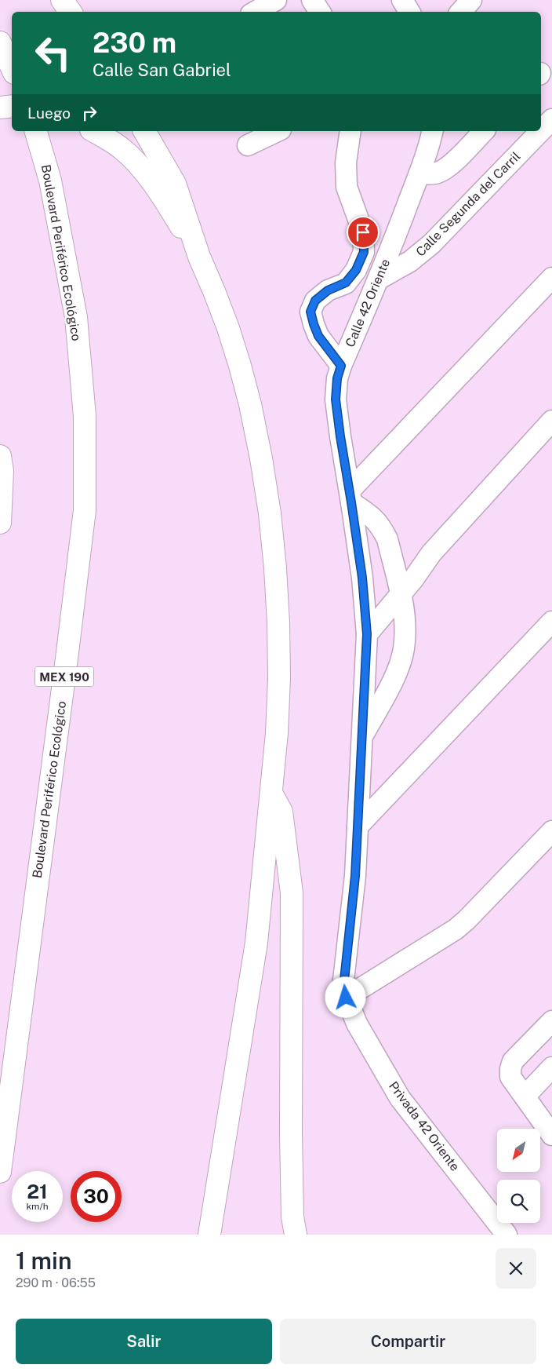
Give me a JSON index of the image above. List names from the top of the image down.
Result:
{
  "streets": {
    "highway": ["Boulevard Periférico Ecológico", "MEX 190"],
    "street": ["Calle Segunda del Carril", "Calle 42 Oriente", "Privada 42 Oriente"]
  },
  "crossings": [
    ["Calle Segunda del Carril", "Calle 42 Oriente"],
    ["Calle 42 Oriente", "Privada 42 Oriente"]
  ],
  "north": "bottom left",
  "page": {
    "turn": ["230 m", "Calle San Gabriel"],
    "then": "Luego",
    "speed": "21 km/h",
    "limit": "30",
    "heading": ["1 min", "290 m · 06:55"],
    "buttons": ["Salir", "Compartir"]
  }
}
